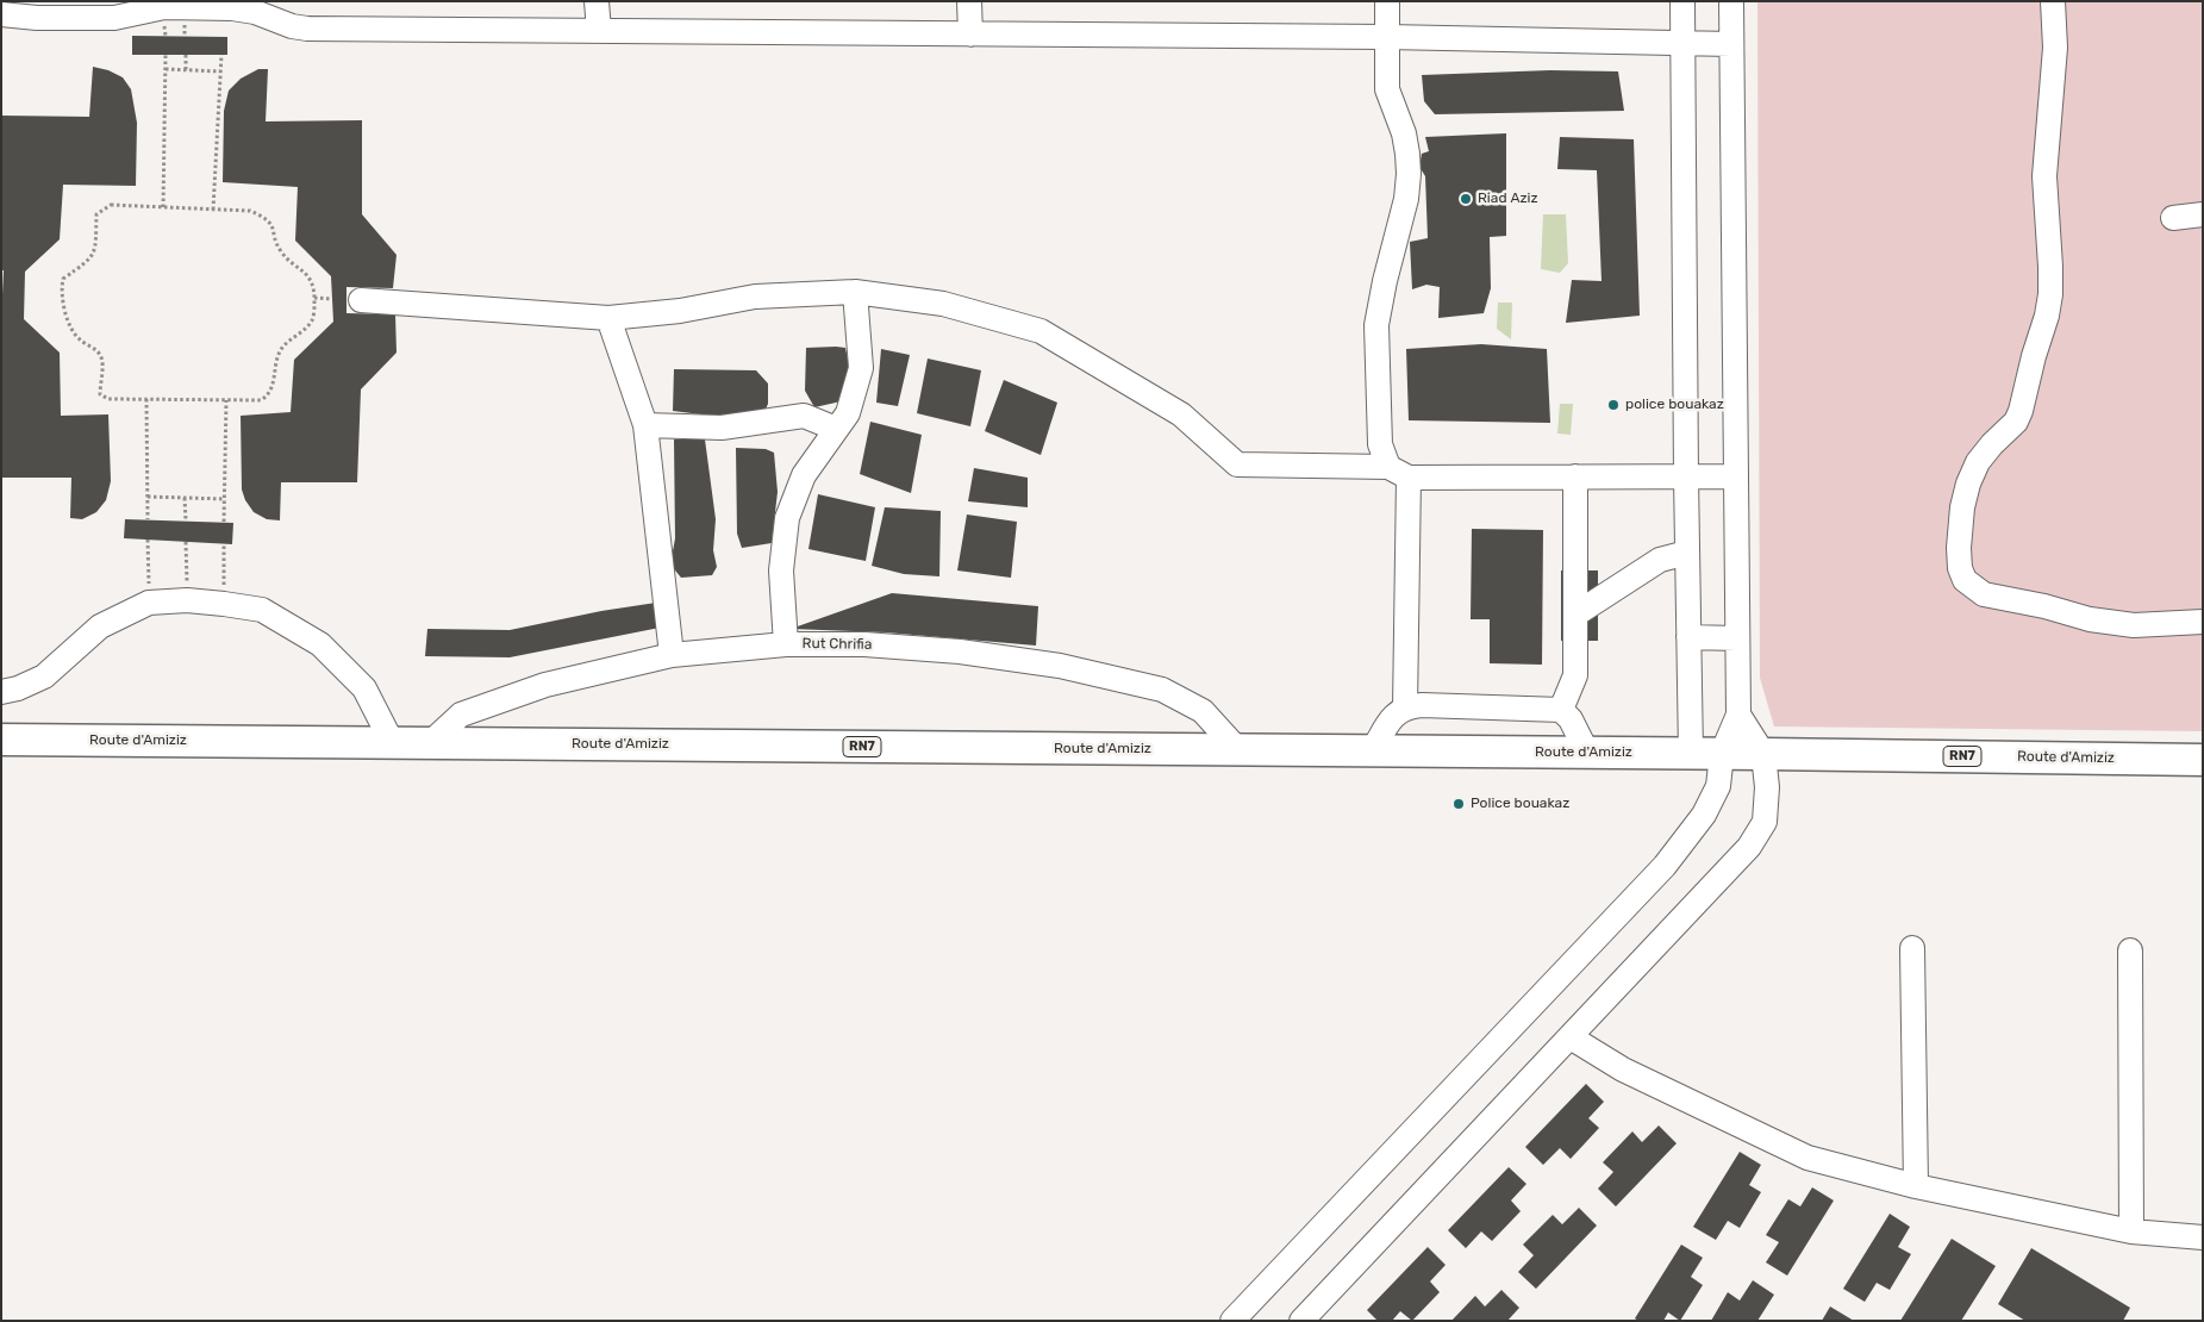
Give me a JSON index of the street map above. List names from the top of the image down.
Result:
{
  "streets": {
    "main road": ["Route d'Amiziz", "RN7"],
    "street": ["Rut Chrifia"]
  },
  "crossings": [
    ["Rut Chrifia", "Route d'Amiziz"]
  ],
  "places": ["Riad Aziz", "police bouakaz", "Police bouakaz"]
}
